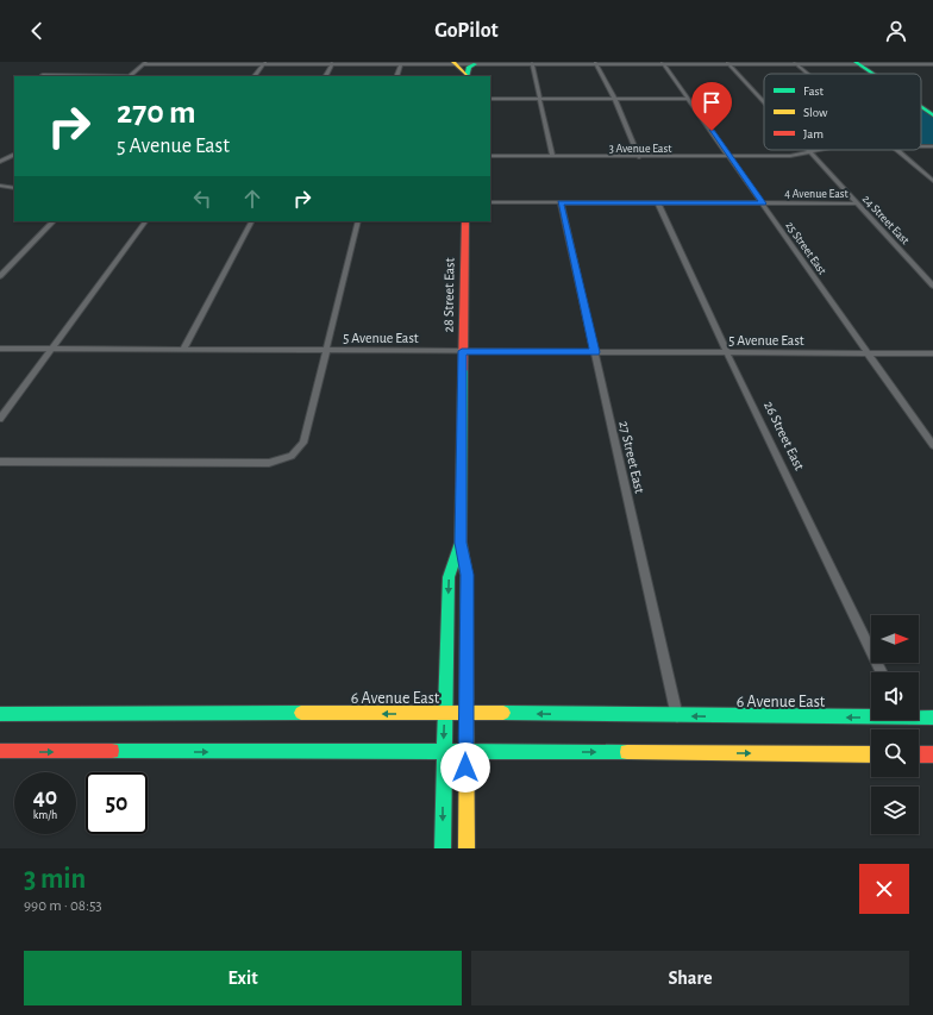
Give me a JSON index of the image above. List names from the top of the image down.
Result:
{
  "streets": {
    "main road": ["28 Street East", "6 Avenue East"],
    "street": [
      "3 Avenue East",
      "4 Avenue East",
      "24 Street East",
      "25 Street East",
      "5 Avenue East",
      "26 Street East",
      "27 Street East"
    ]
  },
  "crossings": [
    ["3 Avenue East", "24 Street East"],
    ["3 Avenue East", "25 Street East"],
    ["4 Avenue East", "24 Street East"],
    ["4 Avenue East", "25 Street East"],
    ["4 Avenue East", "26 Street East"],
    ["4 Avenue East", "27 Street East"],
    ["25 Street East", "5 Avenue East"],
    ["28 Street East", "5 Avenue East"],
    ["28 Street East", "6 Avenue East"],
    ["5 Avenue East", "26 Street East"],
    ["5 Avenue East", "27 Street East"],
    ["27 Street East", "6 Avenue East"]
  ],
  "legend": ["Fast", "Slow", "Jam"],
  "north": "right",
  "page": {
    "header": "GoPilot",
    "turn": ["270 m", "5 Avenue East"],
    "speed": "40 km/h",
    "limit": "50",
    "heading": ["3 min", "990 m · 08:53"],
    "buttons": ["Exit", "Share"]
  }
}
